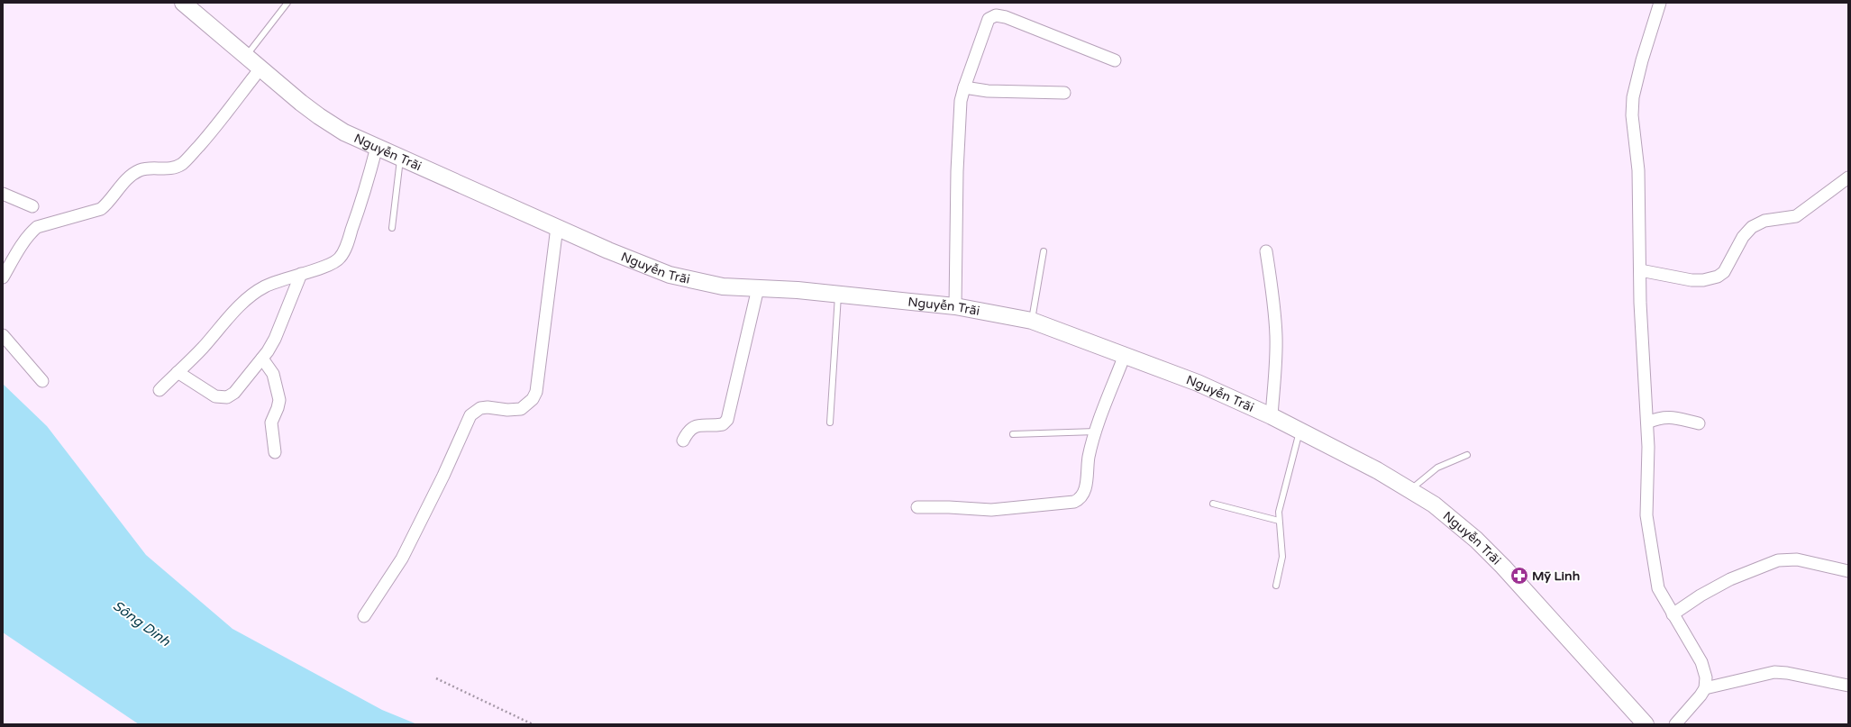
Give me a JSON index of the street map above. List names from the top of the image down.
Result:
{
  "streets": {
    "main road": ["Nguyễn Trãi"]
  },
  "water": ["Sông Dinh"],
  "places": {
    "pharmacy": ["Mỹ Linh"]
  }
}
